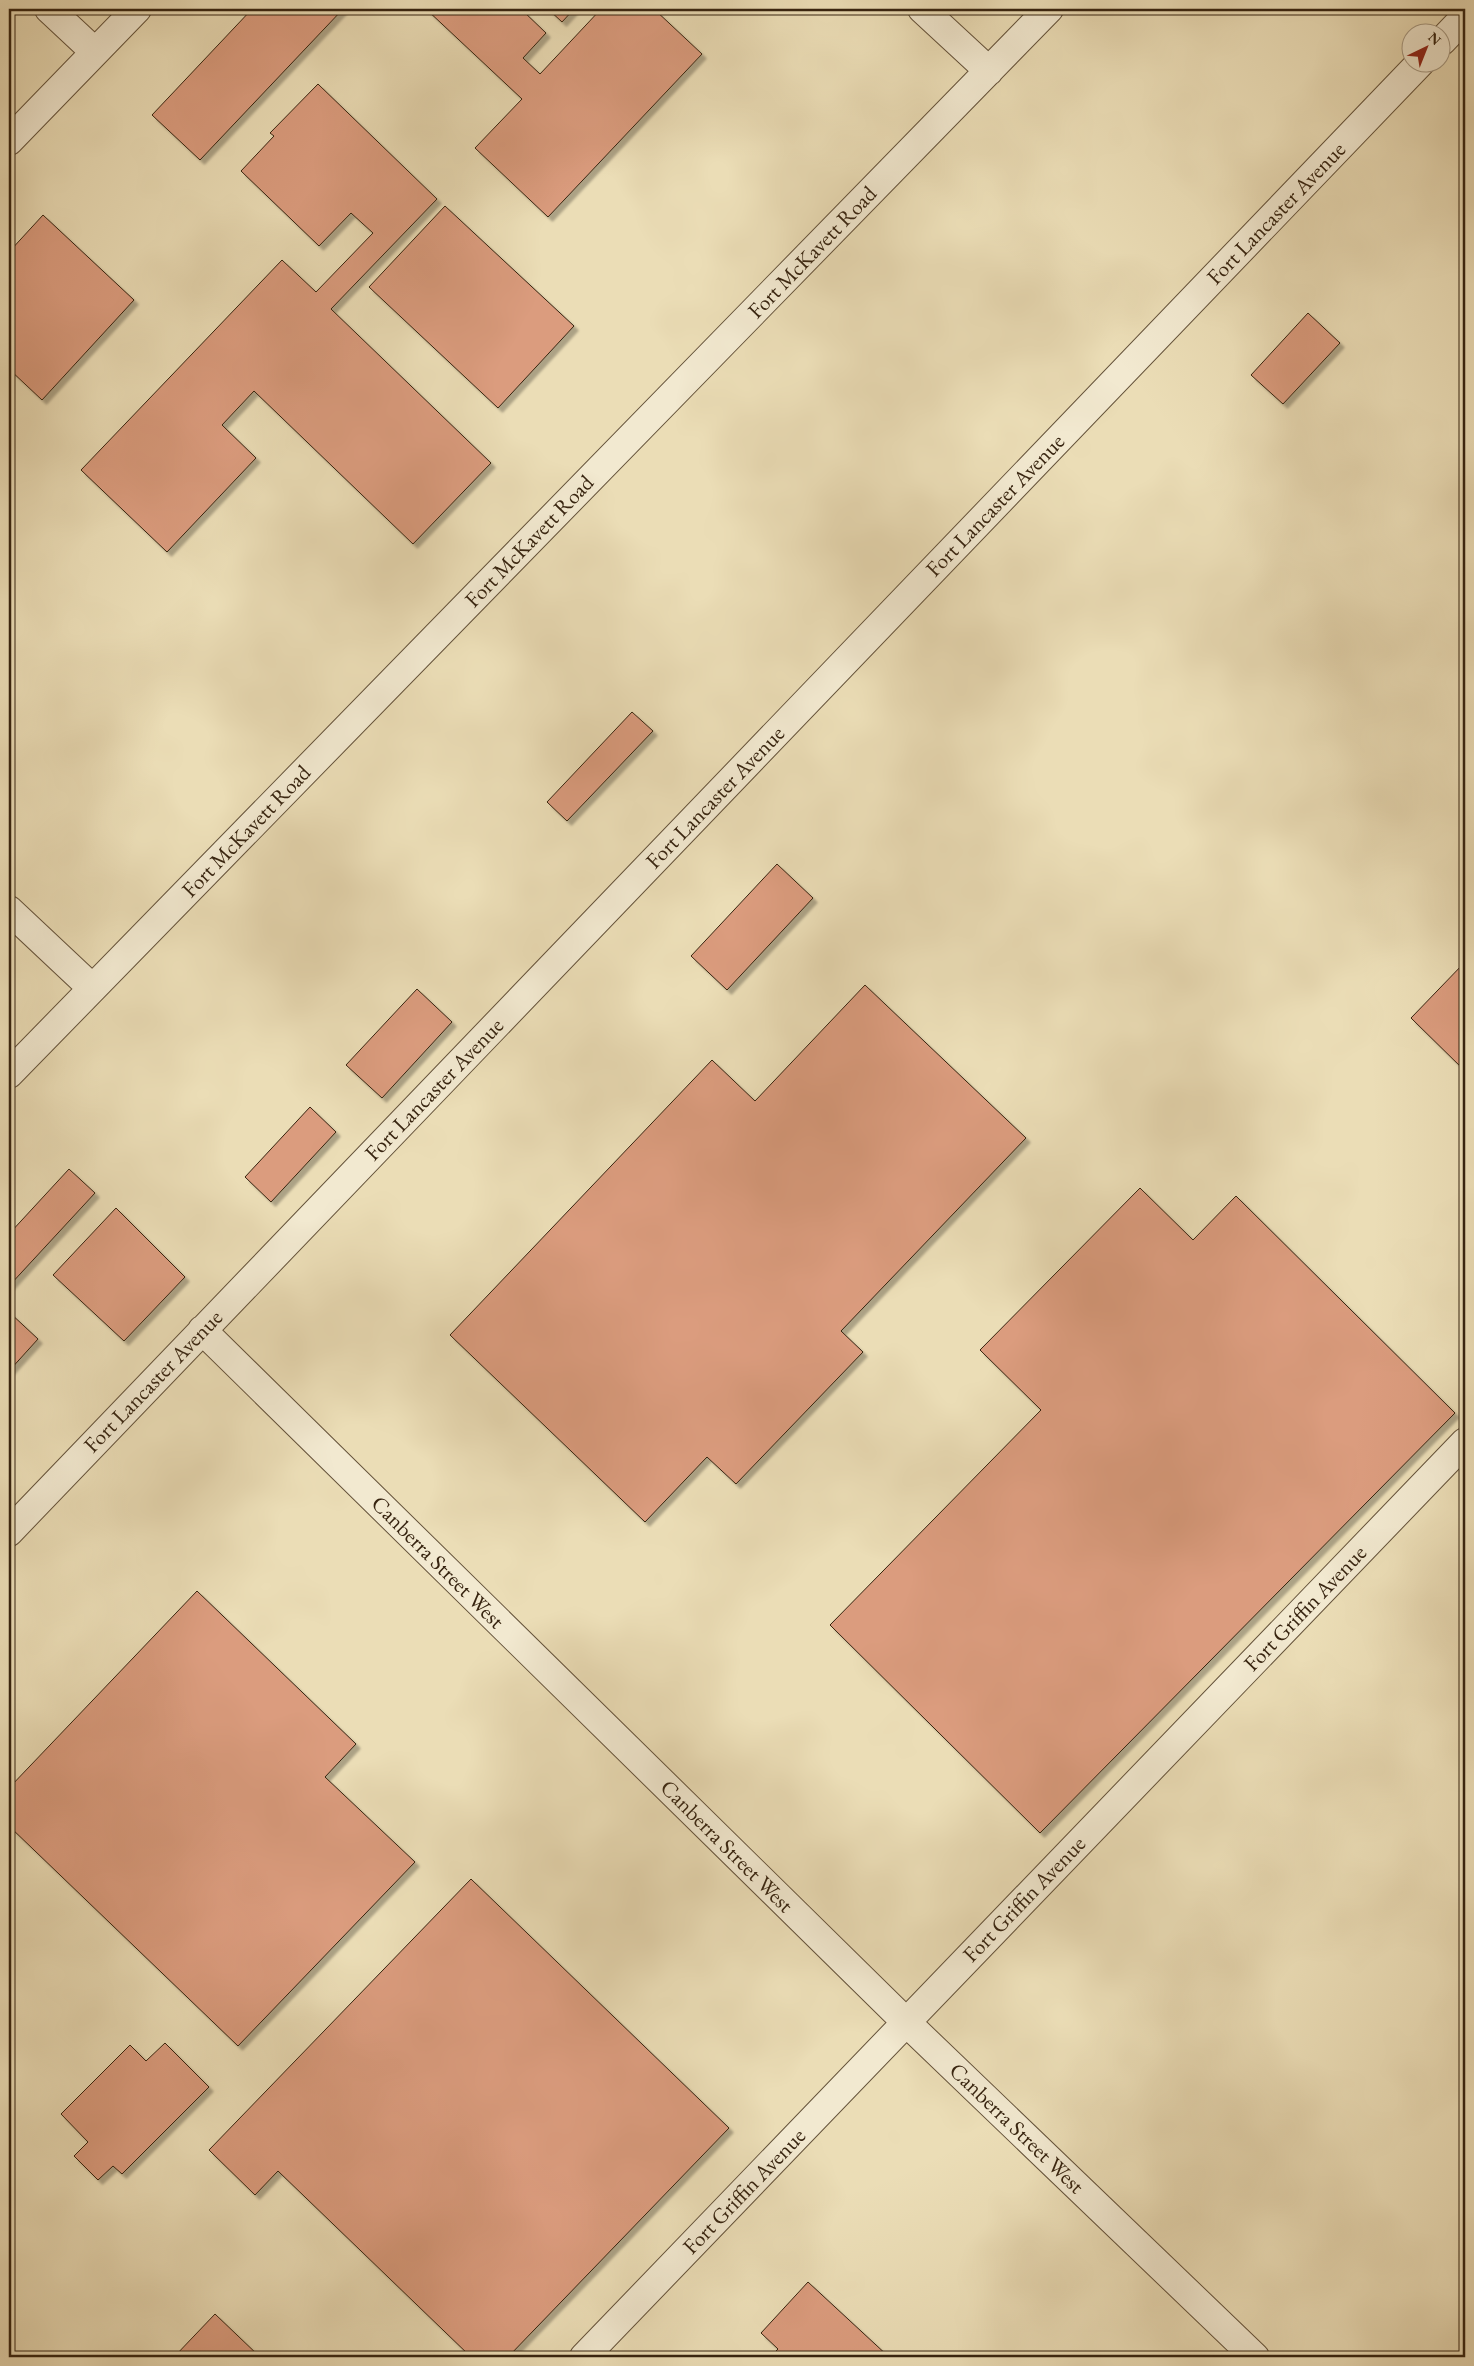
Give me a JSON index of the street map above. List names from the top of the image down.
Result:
{
  "streets": {
    "street": [
      "Fort Lancaster Avenue",
      "Fort McKavett Road",
      "Canberra Street West",
      "Fort Griffin Avenue"
    ]
  },
  "crossings": [
    ["Fort Lancaster Avenue", "Canberra Street West"],
    ["Canberra Street West", "Fort Griffin Avenue"]
  ],
  "north": "top right"
}
